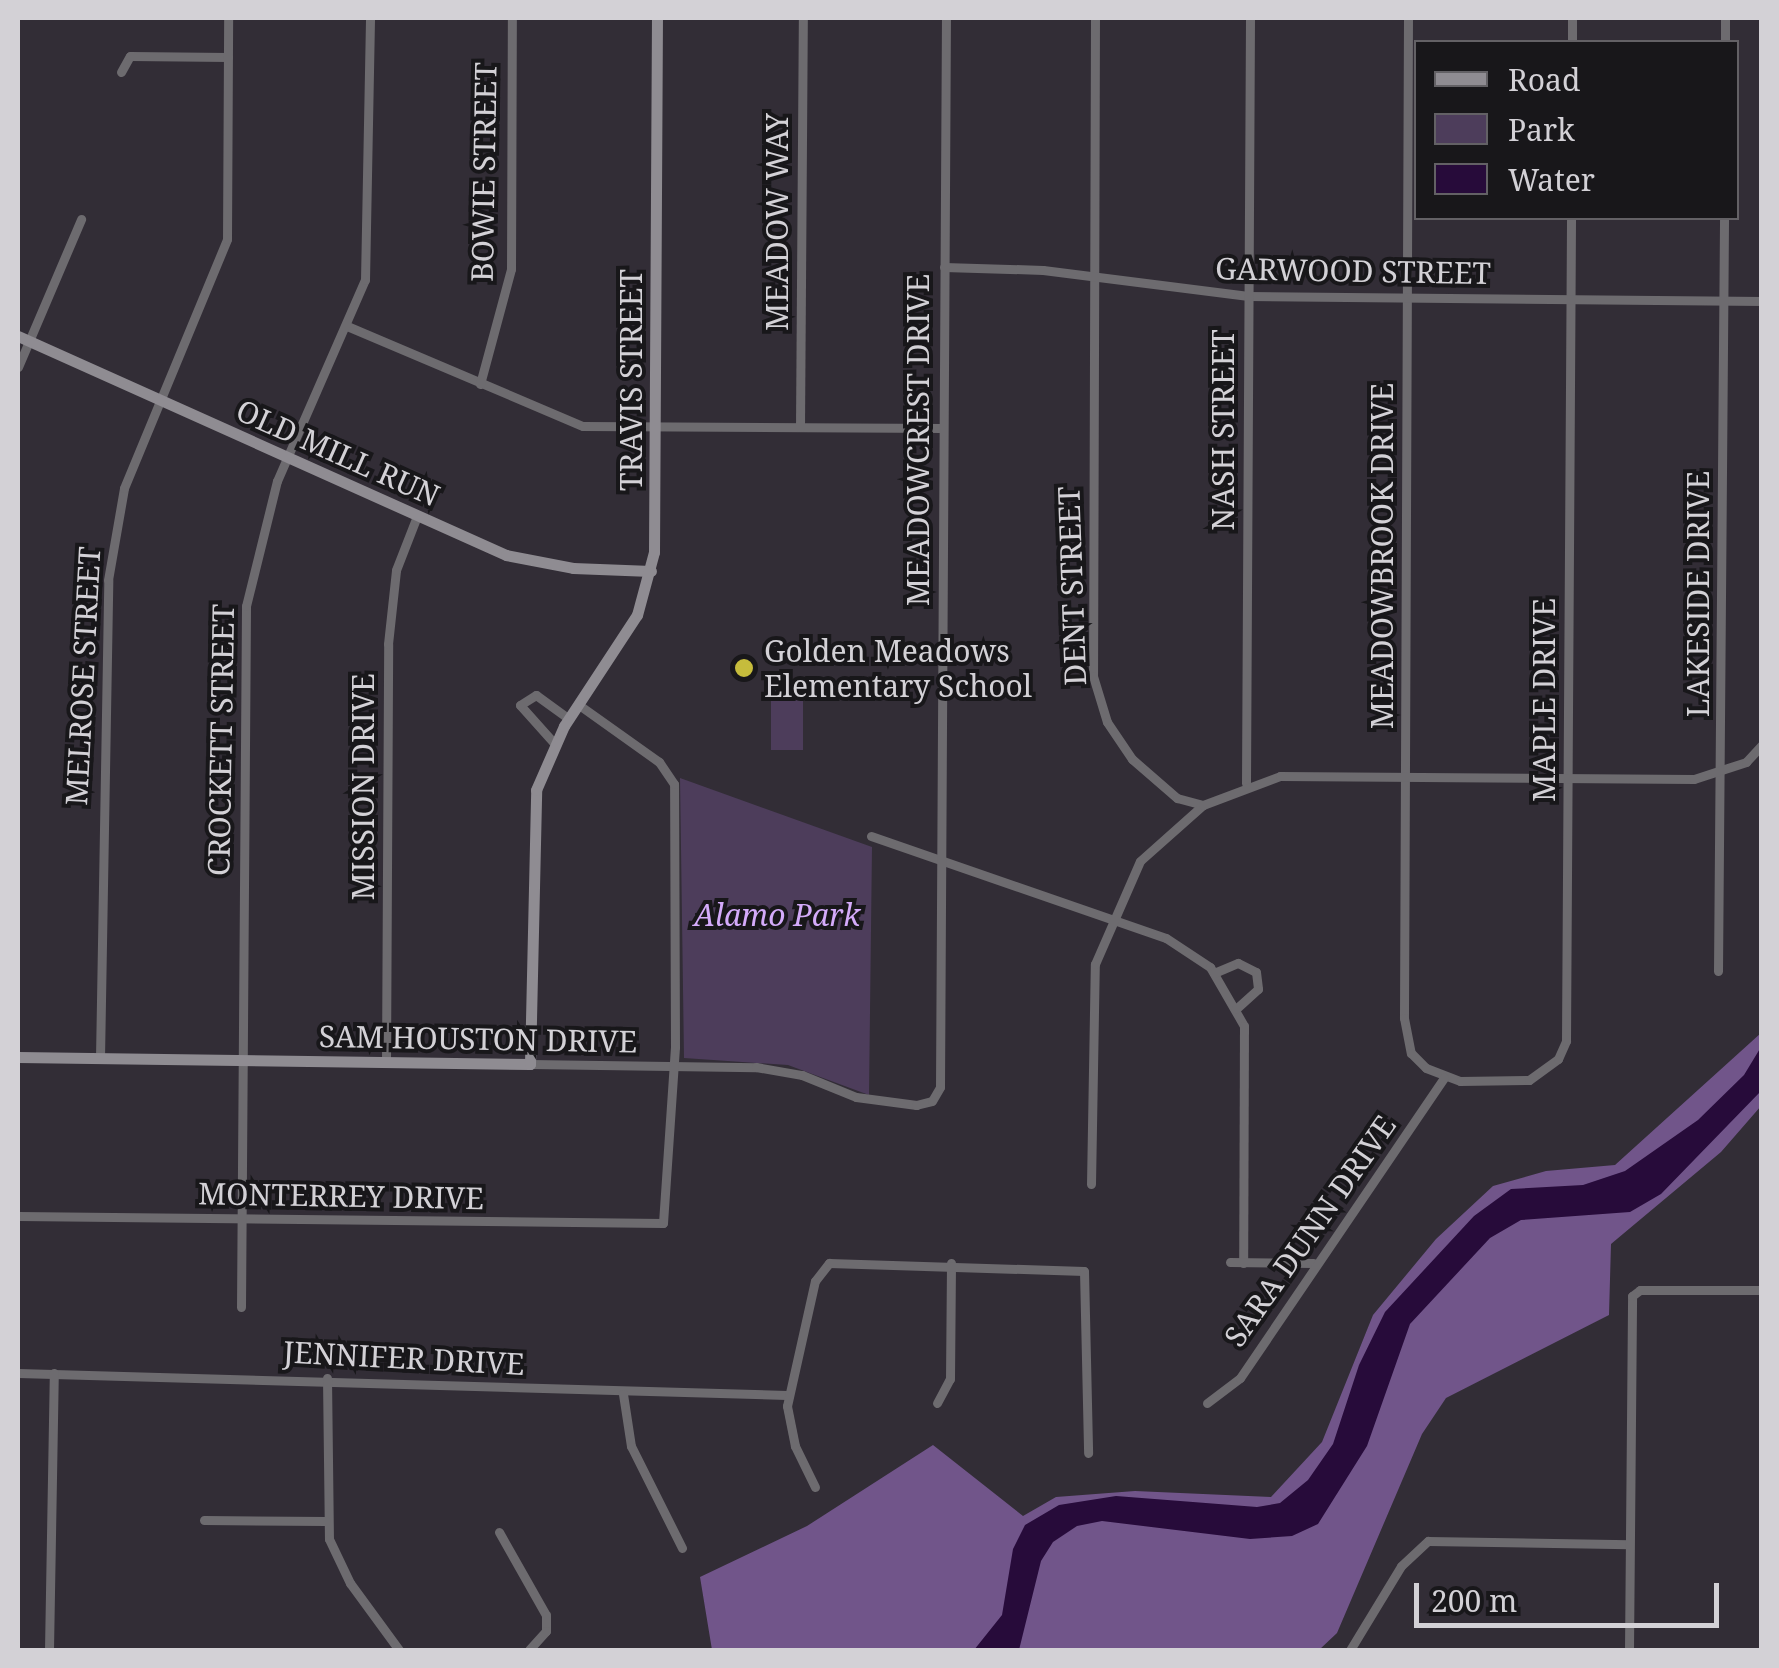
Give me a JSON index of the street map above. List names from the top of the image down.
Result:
{
  "streets": {
    "street": [
      "BOWIE STREET",
      "MEADOW WAY",
      "GARWOOD STREET",
      "TRAVIS STREET",
      "NASH STREET",
      "MEADOWCREST DRIVE",
      "OLD MILL RUN",
      "MEADOWBROOK DRIVE",
      "DENT STREET",
      "LAKESIDE DRIVE",
      "MELROSE STREET",
      "MAPLE DRIVE",
      "CROCKETT STREET",
      "MISSION DRIVE",
      "SAM HOUSTON DRIVE",
      "MONTERREY DRIVE",
      "SARA DUNN DRIVE",
      "JENNIFER DRIVE"
    ]
  },
  "crossings": [
    ["GARWOOD STREET", "NASH STREET"],
    ["GARWOOD STREET", "MEADOWCREST DRIVE"],
    ["GARWOOD STREET", "MEADOWBROOK DRIVE"],
    ["GARWOOD STREET", "DENT STREET"],
    ["GARWOOD STREET", "LAKESIDE DRIVE"],
    ["GARWOOD STREET", "MAPLE DRIVE"],
    ["TRAVIS STREET", "OLD MILL RUN"],
    ["TRAVIS STREET", "SAM HOUSTON DRIVE"],
    ["MEADOWCREST DRIVE", "SAM HOUSTON DRIVE"],
    ["OLD MILL RUN", "MELROSE STREET"],
    ["OLD MILL RUN", "CROCKETT STREET"],
    ["OLD MILL RUN", "MISSION DRIVE"],
    ["MEADOWBROOK DRIVE", "MAPLE DRIVE"],
    ["MEADOWBROOK DRIVE", "SARA DUNN DRIVE"],
    ["MELROSE STREET", "SAM HOUSTON DRIVE"],
    ["MAPLE DRIVE", "SARA DUNN DRIVE"],
    ["CROCKETT STREET", "SAM HOUSTON DRIVE"],
    ["CROCKETT STREET", "MONTERREY DRIVE"],
    ["MISSION DRIVE", "SAM HOUSTON DRIVE"],
    ["SAM HOUSTON DRIVE", "MONTERREY DRIVE"]
  ],
  "parks": ["Alamo Park"],
  "places": ["Golden Meadows Elementary School"],
  "legend": ["Road", "Park", "Water"],
  "scale_bar": "200 m"
}
